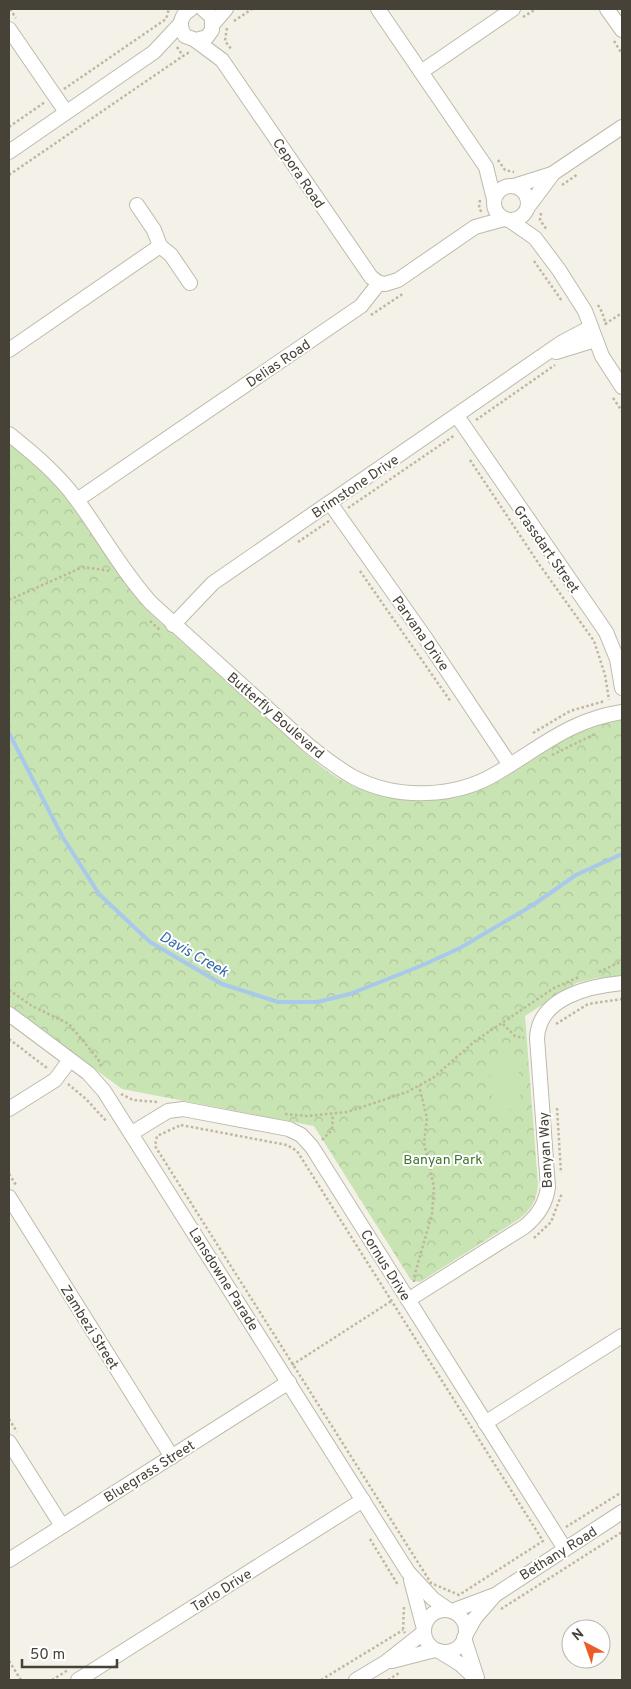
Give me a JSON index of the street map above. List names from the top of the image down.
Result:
{
  "streets": {
    "street": [
      "Cepora Road",
      "Delias Road",
      "Brimstone Drive",
      "Grassdart Street",
      "Parvana Drive",
      "Butterfly Boulevard",
      "Banyan Way",
      "Cornus Drive",
      "Lansdowne Parade",
      "Zambezi Street",
      "Bluegrass Street",
      "Bethany Road",
      "Tarlo Drive"
    ]
  },
  "crossings": [
    ["Cepora Road", "Delias Road"],
    ["Delias Road", "Butterfly Boulevard"],
    ["Brimstone Drive", "Grassdart Street"],
    ["Brimstone Drive", "Parvana Drive"],
    ["Brimstone Drive", "Butterfly Boulevard"],
    ["Grassdart Street", "Butterfly Boulevard"],
    ["Parvana Drive", "Butterfly Boulevard"],
    ["Banyan Way", "Cornus Drive"],
    ["Cornus Drive", "Lansdowne Parade"],
    ["Cornus Drive", "Bethany Road"],
    ["Lansdowne Parade", "Bluegrass Street"],
    ["Lansdowne Parade", "Bethany Road"],
    ["Lansdowne Parade", "Tarlo Drive"],
    ["Zambezi Street", "Bluegrass Street"]
  ],
  "water": ["Davis Creek"],
  "parks": ["Banyan Park"],
  "scale_bar": "50 m",
  "north": "top left"
}
